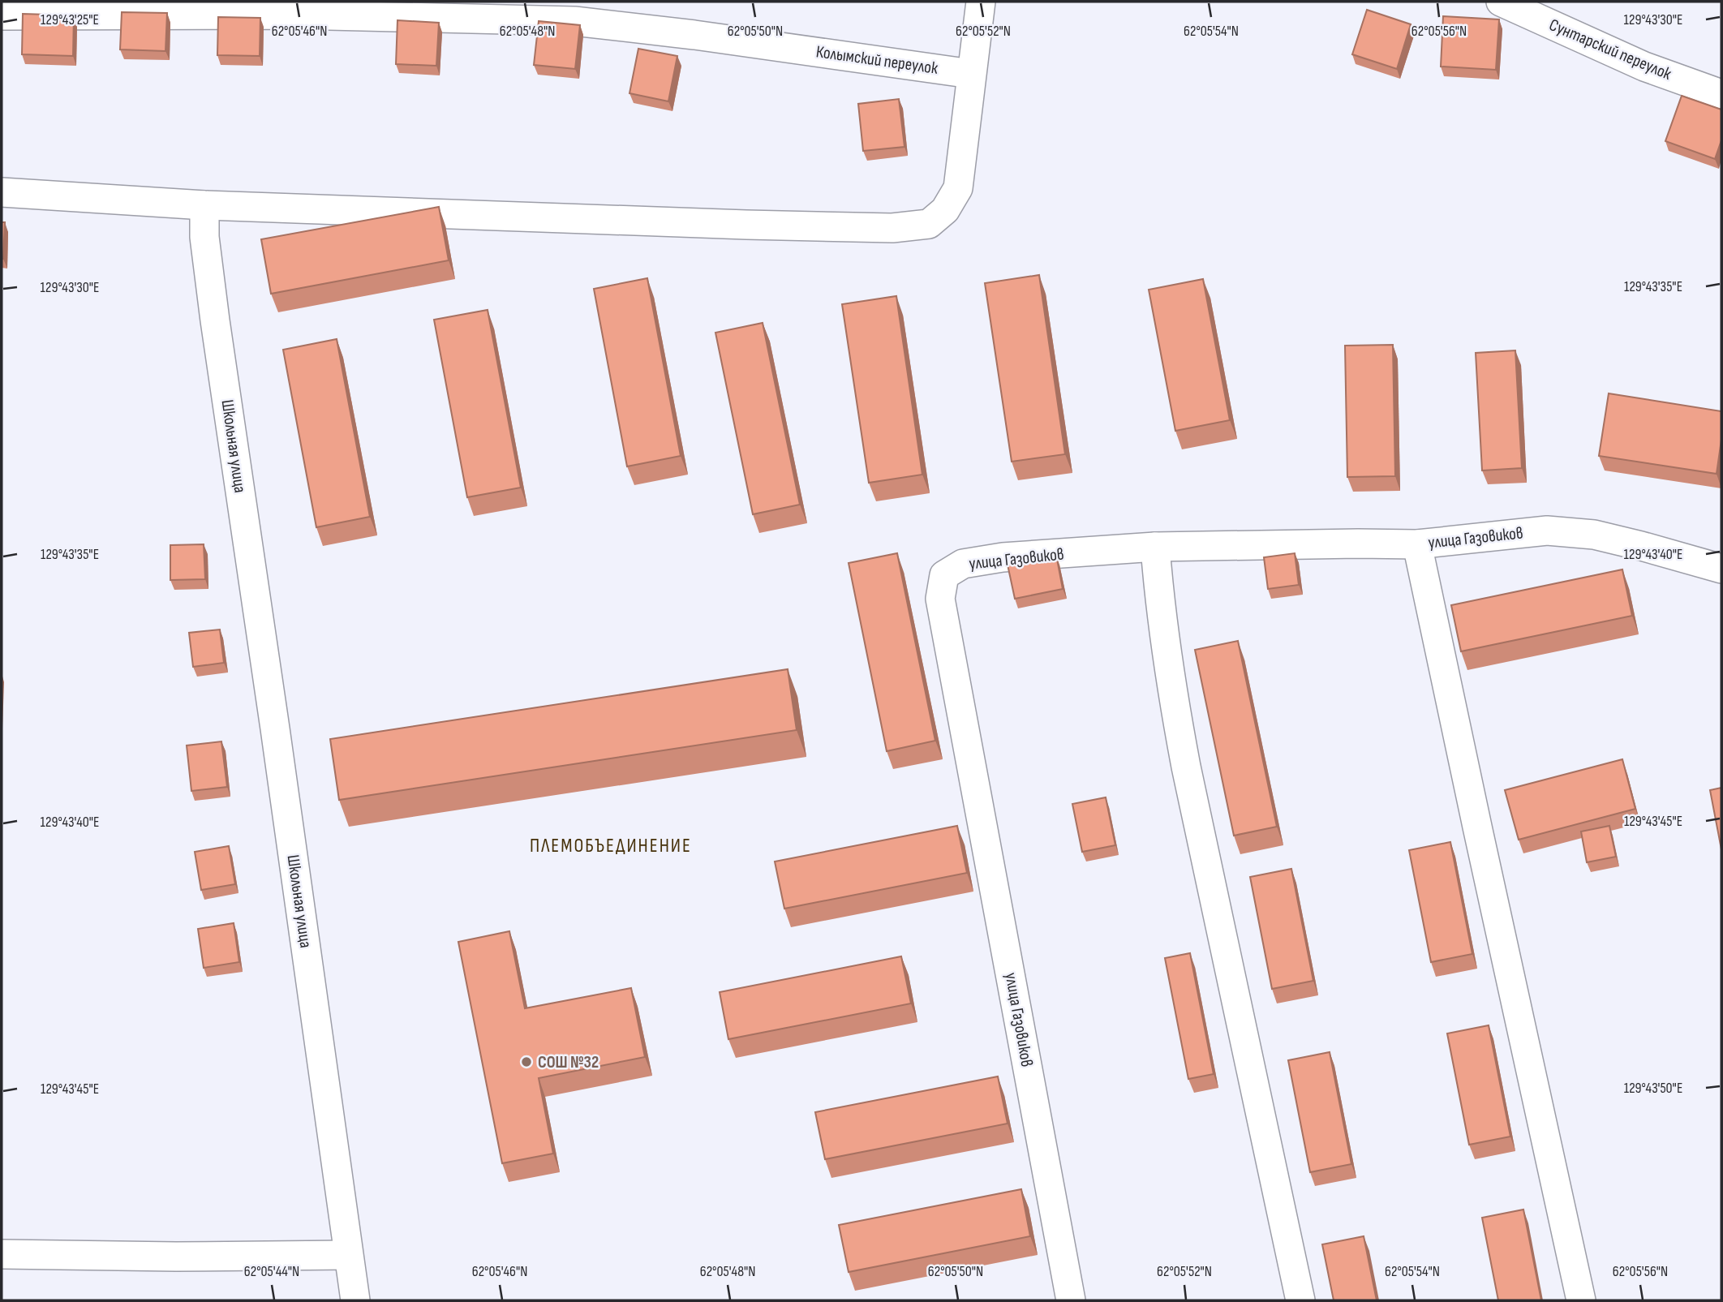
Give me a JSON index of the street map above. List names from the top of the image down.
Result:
{
  "streets": {
    "street": [
      "Сунтарский переулок",
      "Колымский переулок",
      "Школьная улица",
      "улица Газовиков"
    ]
  },
  "districts": ["ПЛЕМОБЪЕДИНЕНИЕ"],
  "places": ["СОШ №32"],
  "coordinates": [
    "129°43'30\"E",
    "129°43'25\"E",
    "62°05'46\"N",
    "62°05'48\"N",
    "62°05'50\"N",
    "62°05'52\"N",
    "62°05'54\"N",
    "62°05'56\"N",
    "129°43'35\"E",
    "129°43'40\"E",
    "129°43'45\"E",
    "129°43'50\"E",
    "62°05'44\"N"
  ]
}
